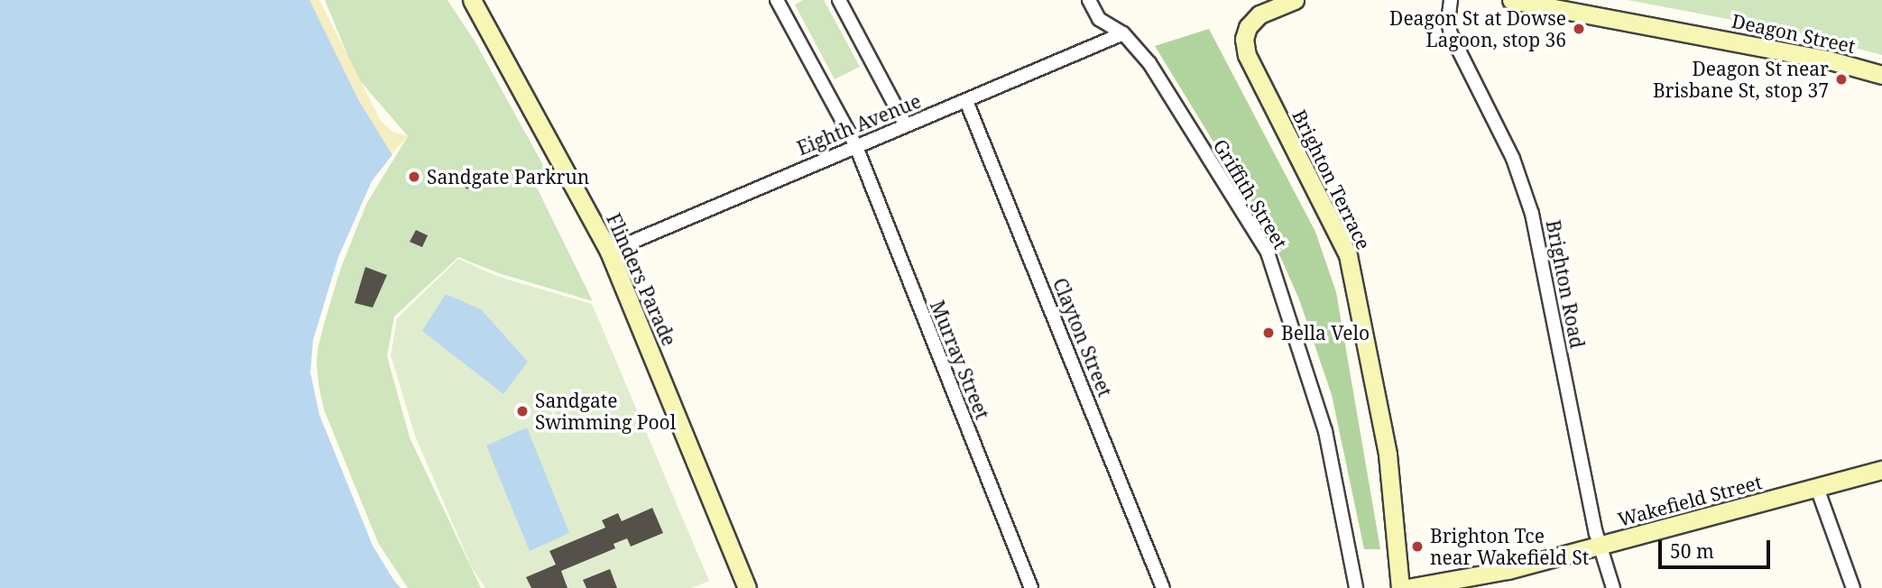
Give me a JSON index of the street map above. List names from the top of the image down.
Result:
{
  "streets": {
    "street": [
      "Deagon Street",
      "Eighth Avenue",
      "Brighton Terrace",
      "Griffith Street",
      "Flinders Parade",
      "Brighton Road",
      "Clayton Street",
      "Murray Street",
      "Wakefield Street"
    ]
  },
  "crossings": [
    ["Eighth Avenue", "Griffith Street"],
    ["Eighth Avenue", "Flinders Parade"],
    ["Eighth Avenue", "Clayton Street"],
    ["Eighth Avenue", "Murray Street"],
    ["Brighton Road", "Wakefield Street"]
  ],
  "places": [
    "Deagon St at Dowse Lagoon, stop 36",
    "Deagon St near Brisbane St, stop 37",
    "Sandgate Parkrun",
    "Bella Velo",
    "Sandgate Swimming Pool",
    "Brighton Tce near Wakefield St"
  ],
  "scale_bar": "50 m"
}
